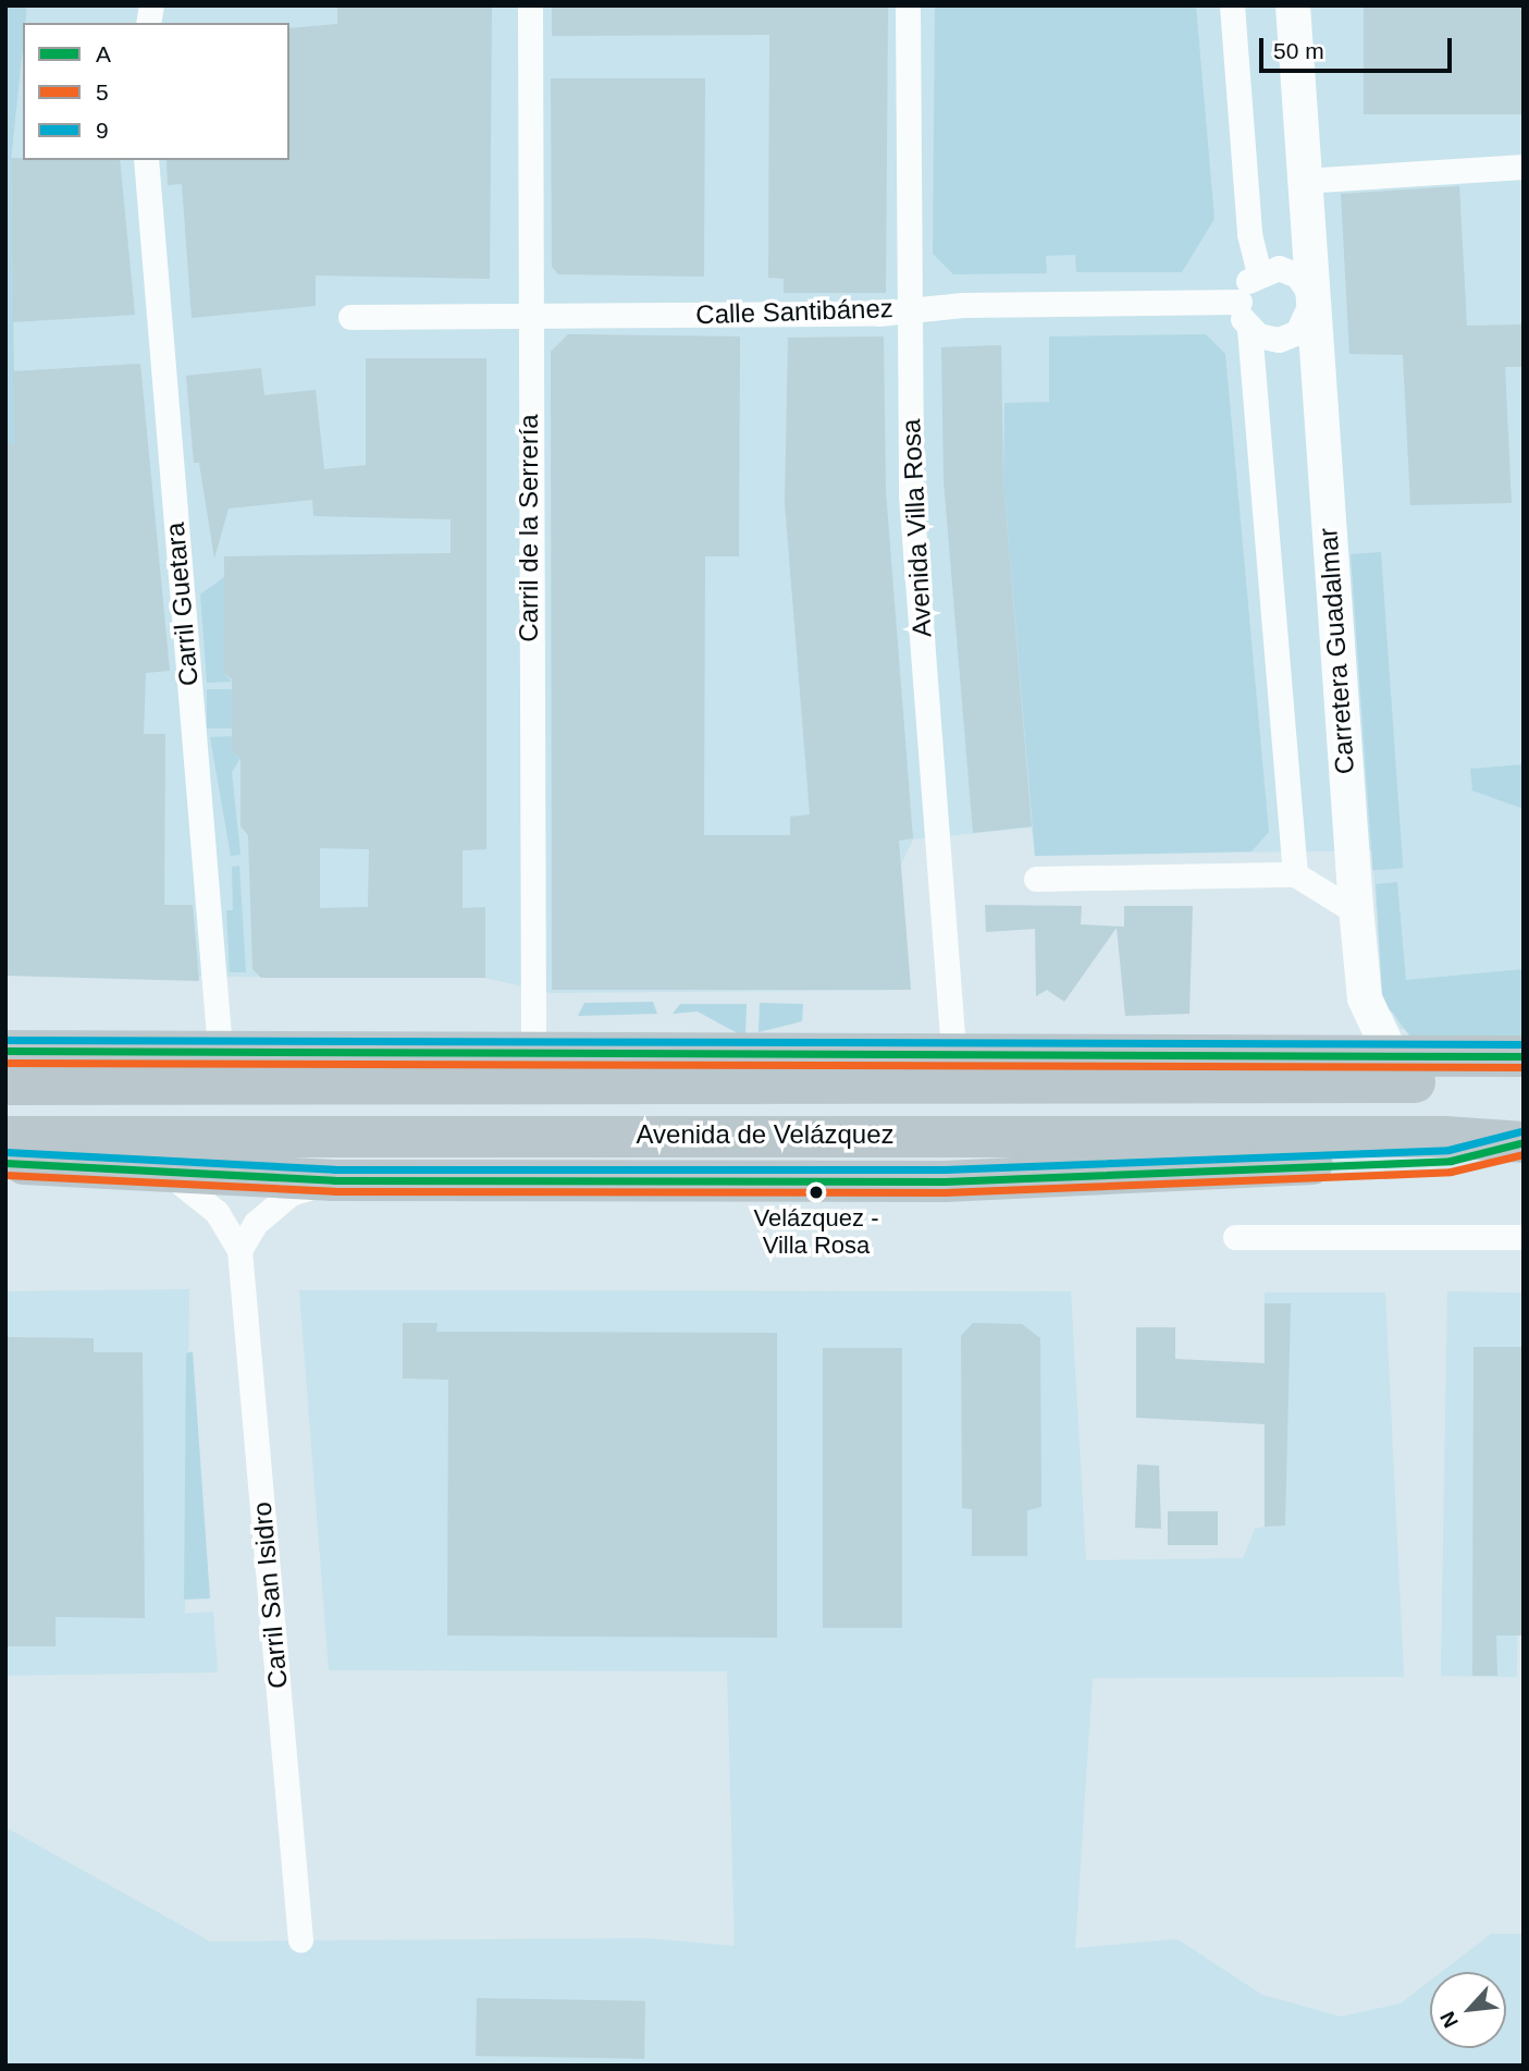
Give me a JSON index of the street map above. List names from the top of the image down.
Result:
{
  "streets": {
    "highway": ["Avenida de Velázquez"],
    "street": [
      "Calle Santibánez",
      "Carril de la Serrería",
      "Avenida Villa Rosa",
      "Carril Guetara",
      "Carretera Guadalmar",
      "Carril San Isidro"
    ]
  },
  "crossings": [
    ["Calle Santibánez", "Carril de la Serrería"],
    ["Calle Santibánez", "Avenida Villa Rosa"],
    ["Calle Santibánez", "Carretera Guadalmar"]
  ],
  "places": ["Velázquez - Villa Rosa"],
  "lines": ["transit line 9", "transit line A", "transit line 5"],
  "legend": ["A", "5", "9"],
  "scale_bar": "50 m",
  "north": "bottom left"
}
